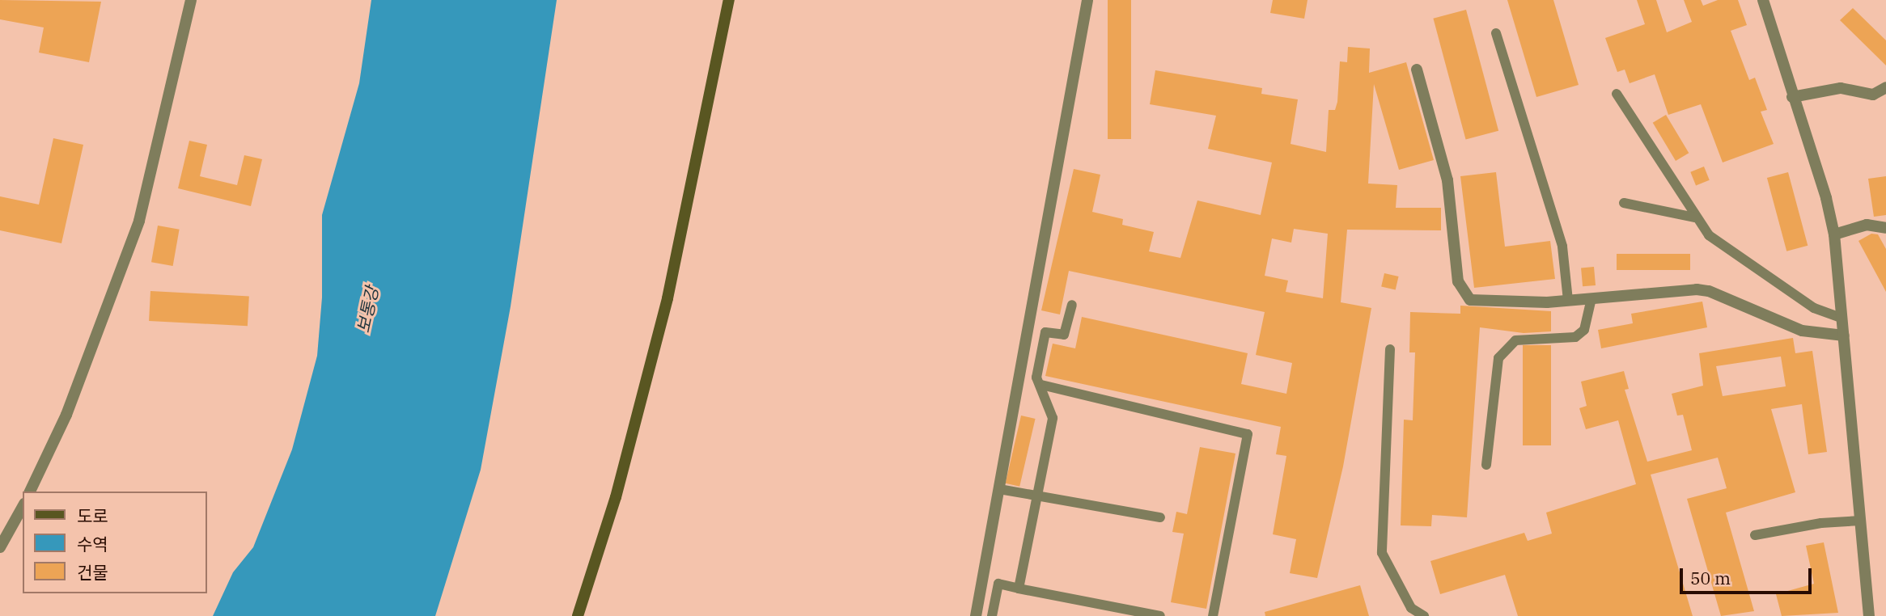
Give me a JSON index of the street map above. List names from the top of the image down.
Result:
{
  "water": ["보통강"],
  "legend": ["도로", "수역", "건물"],
  "scale_bar": "50 m"
}
